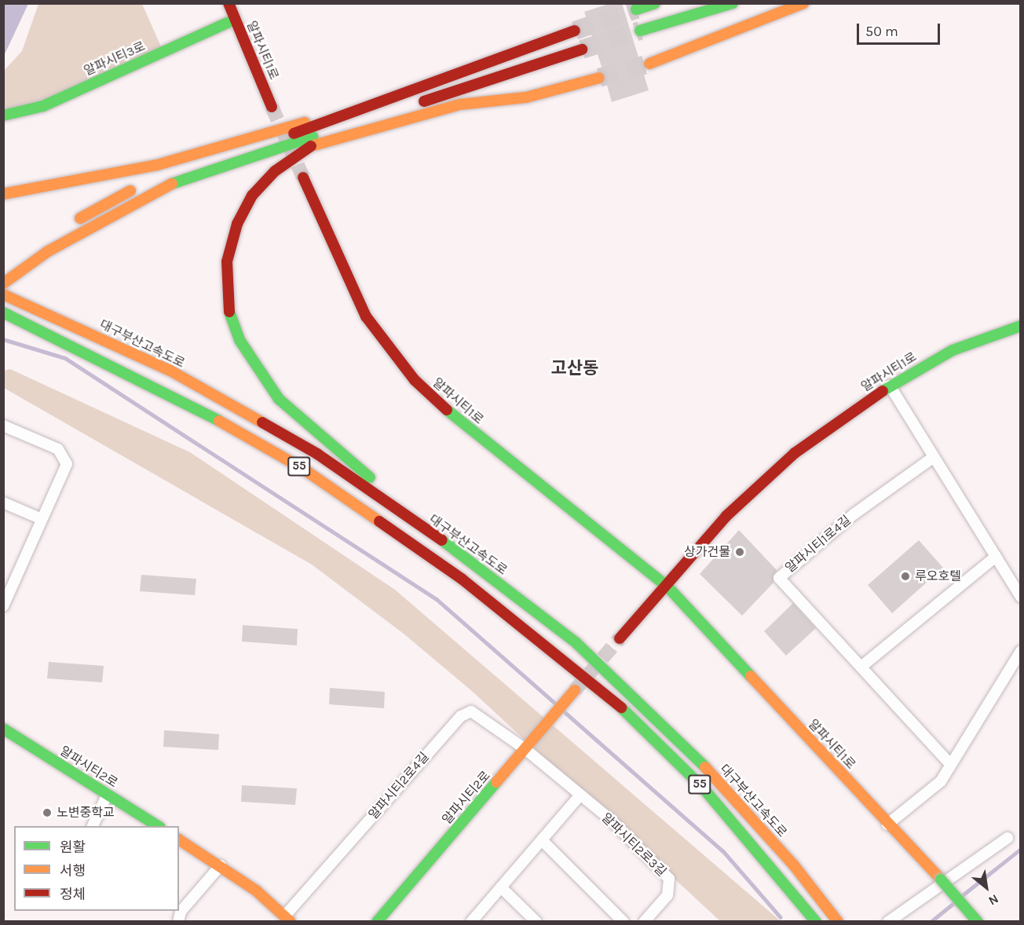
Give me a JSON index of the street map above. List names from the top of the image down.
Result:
{
  "streets": {
    "main road": [
      "알파시티1로",
      "알파시티3로",
      "대구부산고속도로",
      "55",
      "알파시티2로"
    ],
    "street": ["알파시티1로4길", "알파시티2로4길", "알파시티2로3길"]
  },
  "crossings": [
    ["알파시티1로", "알파시티3로"],
    ["알파시티2로", "알파시티2로4길"],
    ["알파시티2로", "알파시티2로3길"],
    ["알파시티2로4길", "알파시티2로3길"]
  ],
  "districts": ["고산동"],
  "places": ["상가건물", "루오호텔", "노변중학교"],
  "legend": ["원활", "서행", "정체"],
  "scale_bar": "50 m",
  "north": "bottom right"
}
